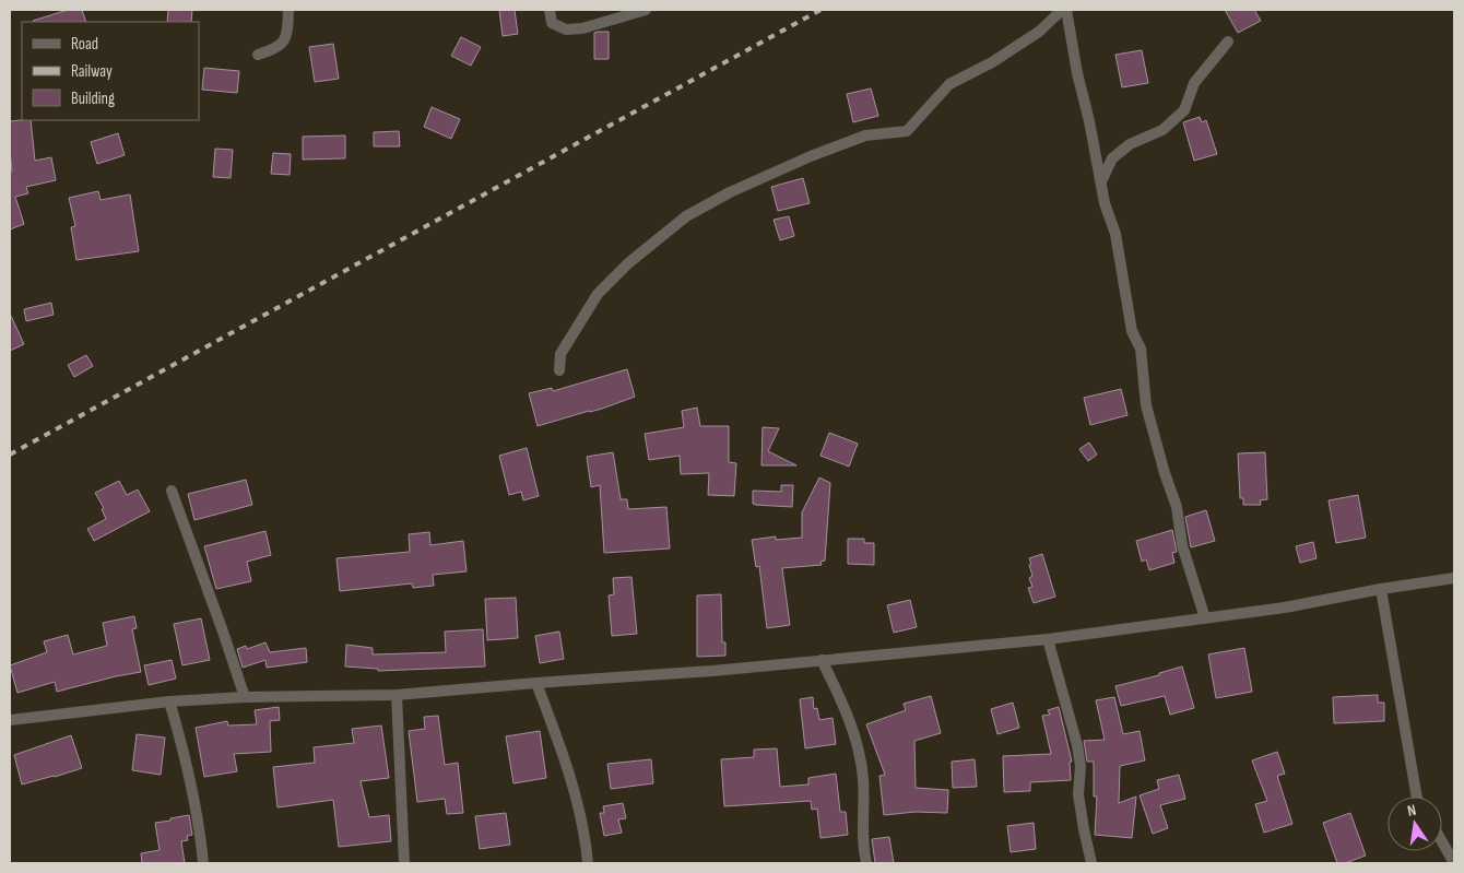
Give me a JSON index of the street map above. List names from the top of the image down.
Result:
{
  "legend": ["Road", "Railway", "Building"],
  "north": "top"
}
